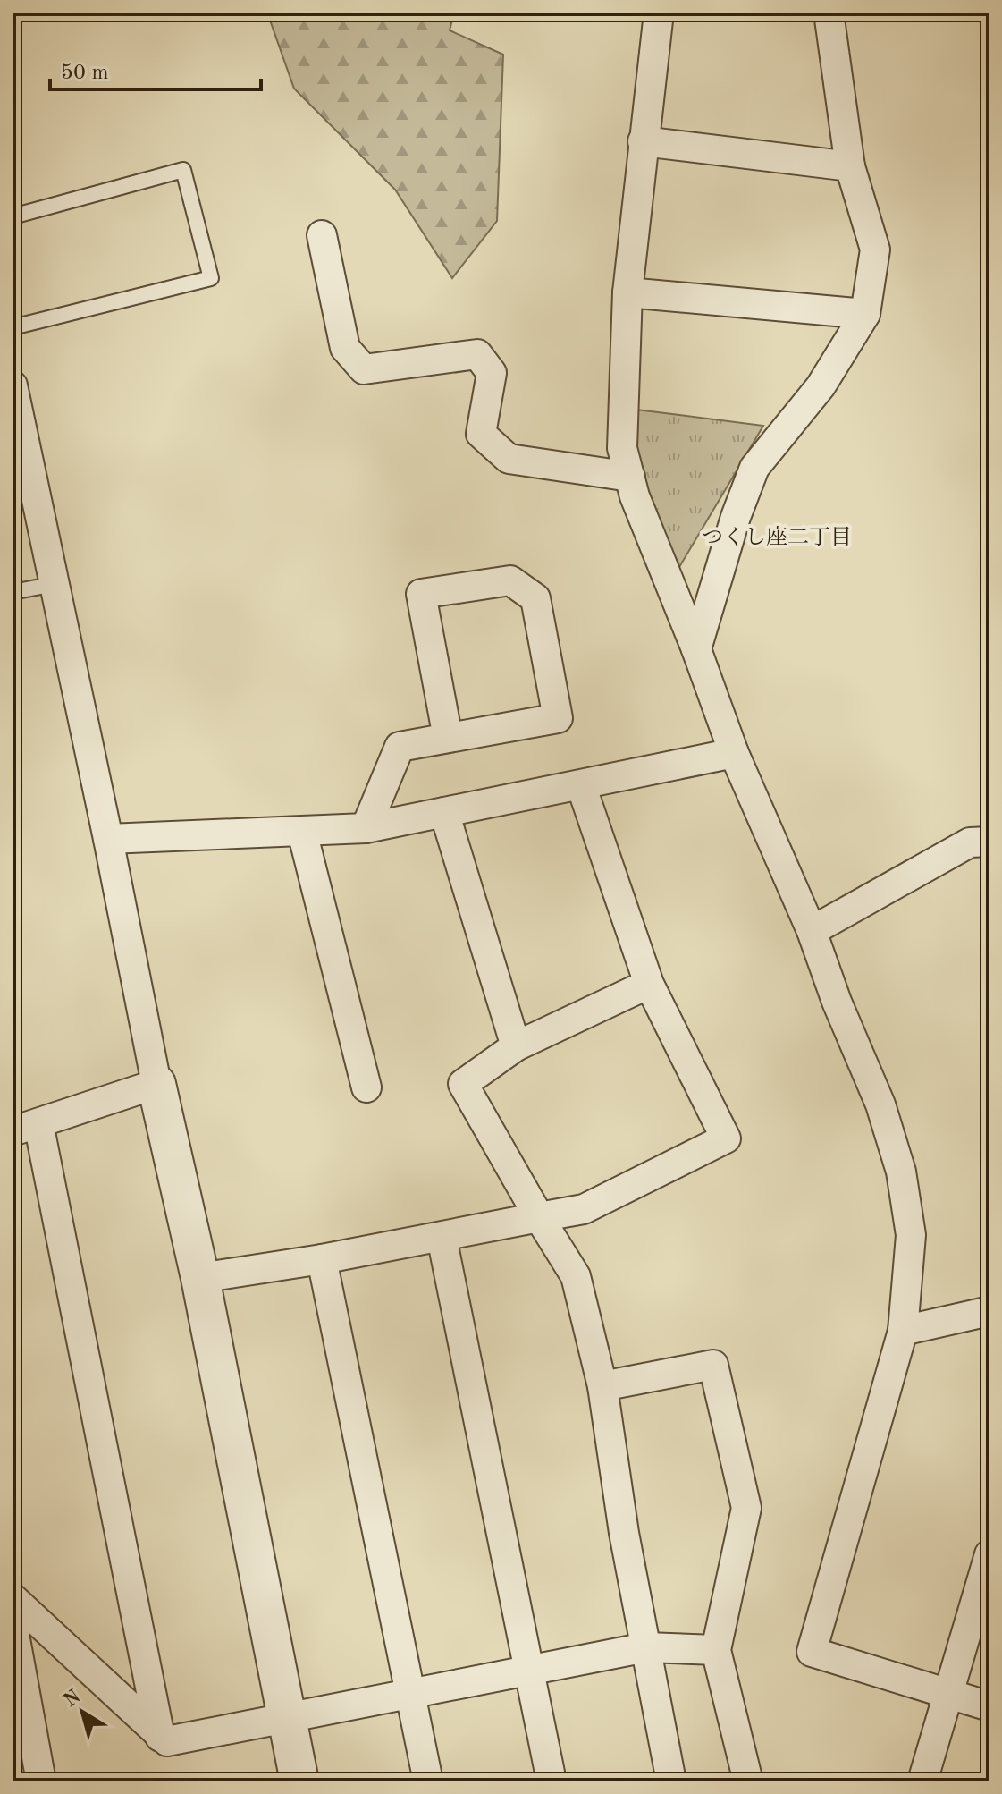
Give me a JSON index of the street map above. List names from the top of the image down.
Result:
{
  "districts": ["つくし座二丁目"],
  "scale_bar": "50 m",
  "north": "top left"
}
